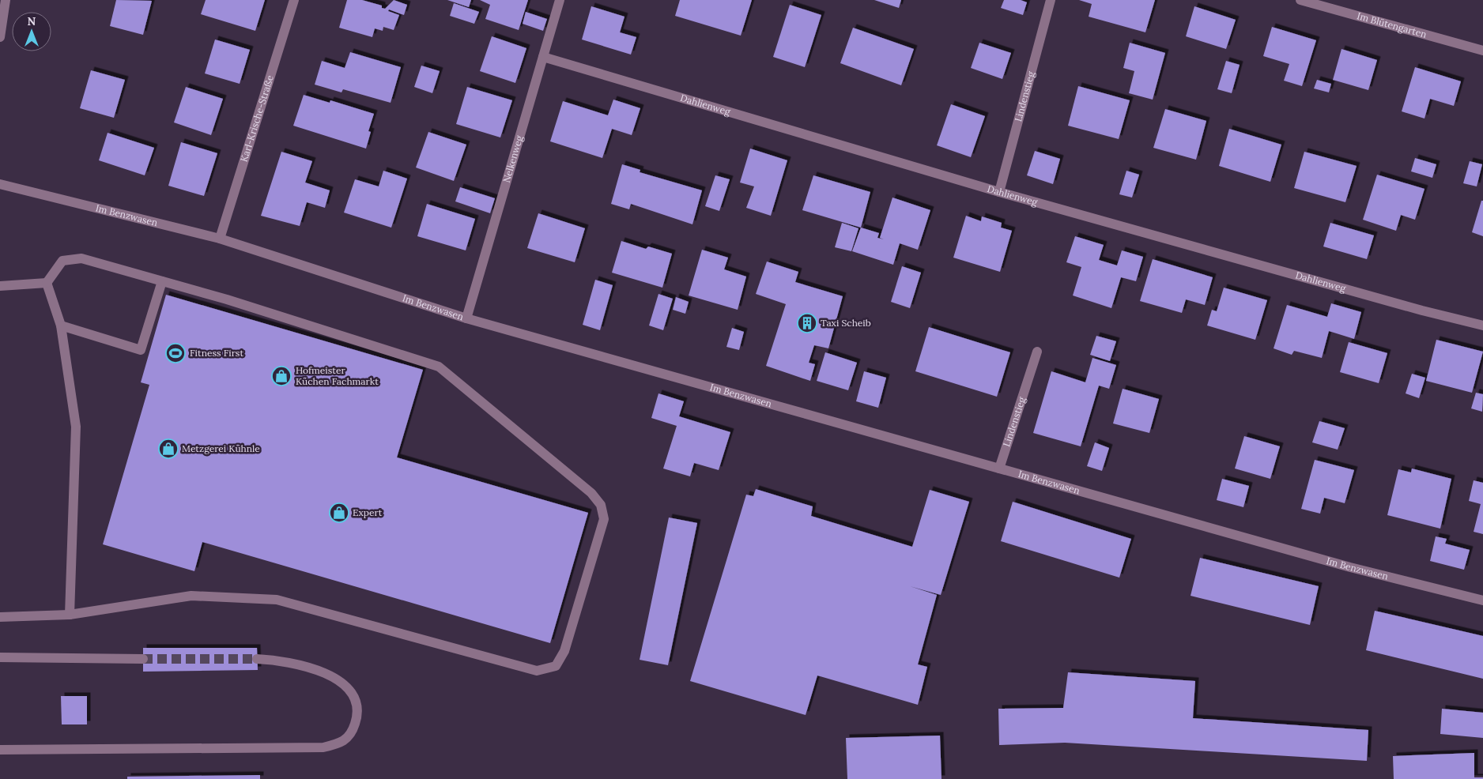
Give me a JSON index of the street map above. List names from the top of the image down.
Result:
{
  "streets": {
    "street": [
      "Im Blütengarten",
      "Lindenstieg",
      "Dahlienweg",
      "Karl-Krische-Straße",
      "Nelkenweg",
      "Im Benzwasen"
    ]
  },
  "crossings": [
    ["Lindenstieg", "Dahlienweg"],
    ["Lindenstieg", "Im Benzwasen"],
    ["Dahlienweg", "Nelkenweg"],
    ["Karl-Krische-Straße", "Im Benzwasen"],
    ["Nelkenweg", "Im Benzwasen"]
  ],
  "places": {
    "building": ["Taxi Scheib"],
    "sports": ["Fitness First"],
    "shop": ["Hofmeister Küchen Fachmarkt", "Metzgerei Kühnle", "Expert"]
  },
  "north": "top"
}
